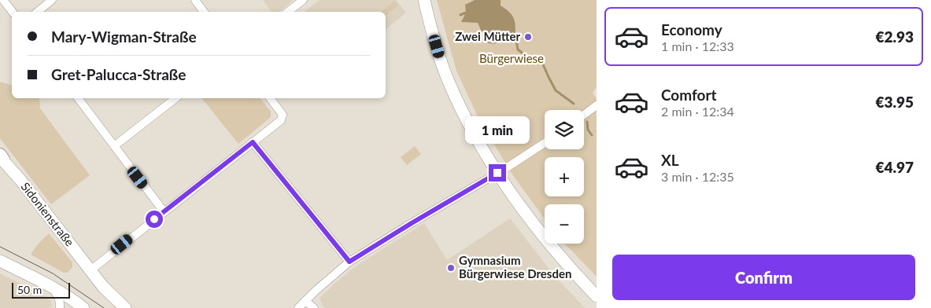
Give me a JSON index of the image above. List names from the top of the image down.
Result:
{
  "streets": {
    "main road": ["Sidonienstraße"]
  },
  "parks": ["Bürgerwiese"],
  "places": ["Zwei Mütter", "Gymnasium Bürgerwiese Dresden"],
  "scale_bar": "50 m",
  "page": {
    "list": [
      {
        "name": "Economy",
        "note": "1 min · 12:33",
        "value": "€2.93"
      },
      {
        "name": "Comfort",
        "note": "2 min · 12:34",
        "value": "€3.95"
      },
      {
        "name": "XL",
        "note": "3 min · 12:35",
        "value": "€4.97"
      }
    ],
    "banner": ["Mary-Wigman-Straße", "Gret-Palucca-Straße"],
    "map_buttons": ["+", "−"],
    "bubble": "1 min",
    "buttons": "Confirm",
    "scale": "50 m"
  }
}
